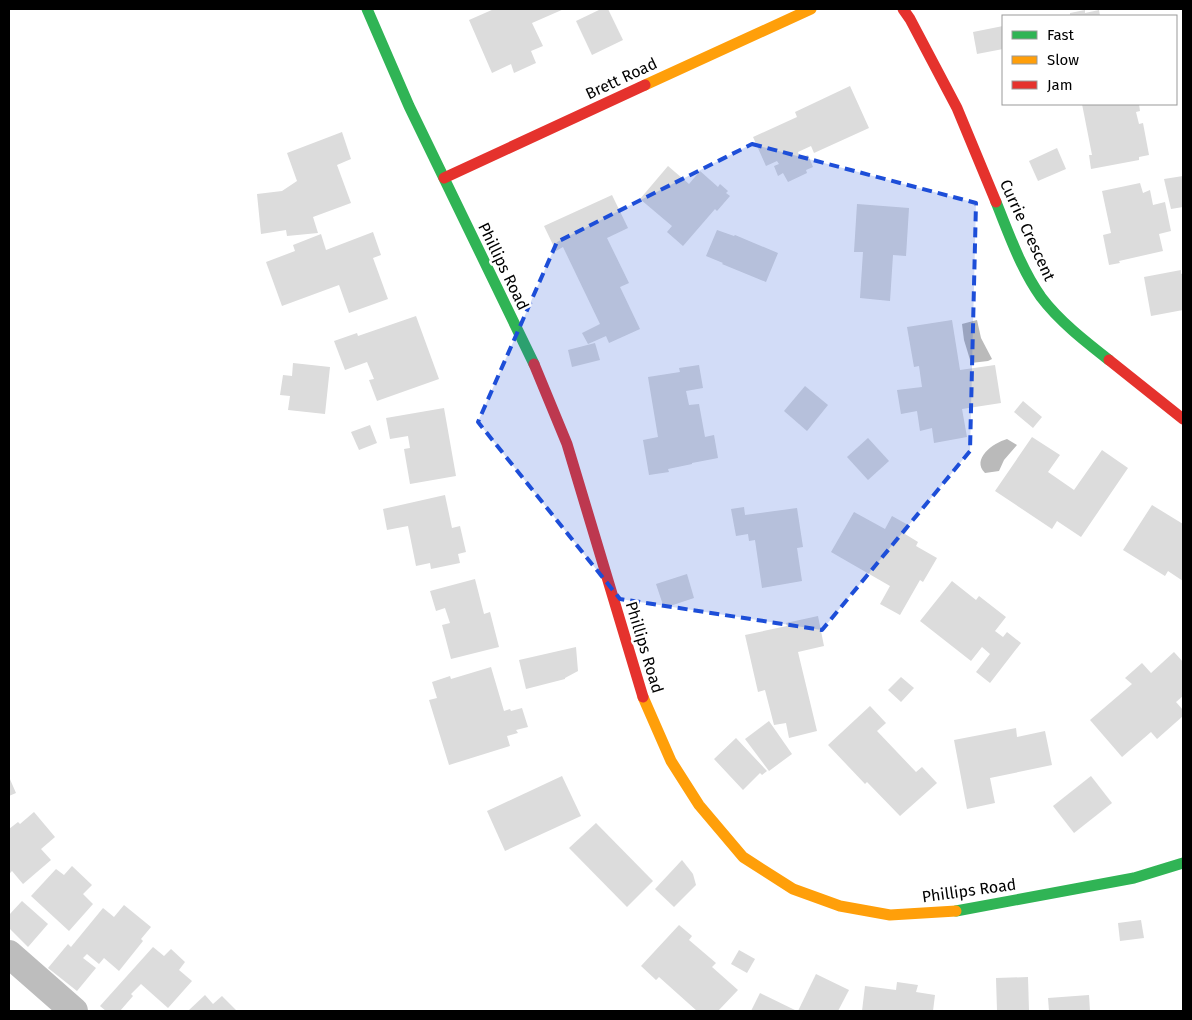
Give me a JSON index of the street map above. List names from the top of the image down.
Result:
{
  "streets": {
    "street": ["Brett Road", "Currie Crescent", "Phillips Road"]
  },
  "crossings": [
    ["Brett Road", "Phillips Road"]
  ],
  "legend": ["Fast", "Slow", "Jam"]
}
